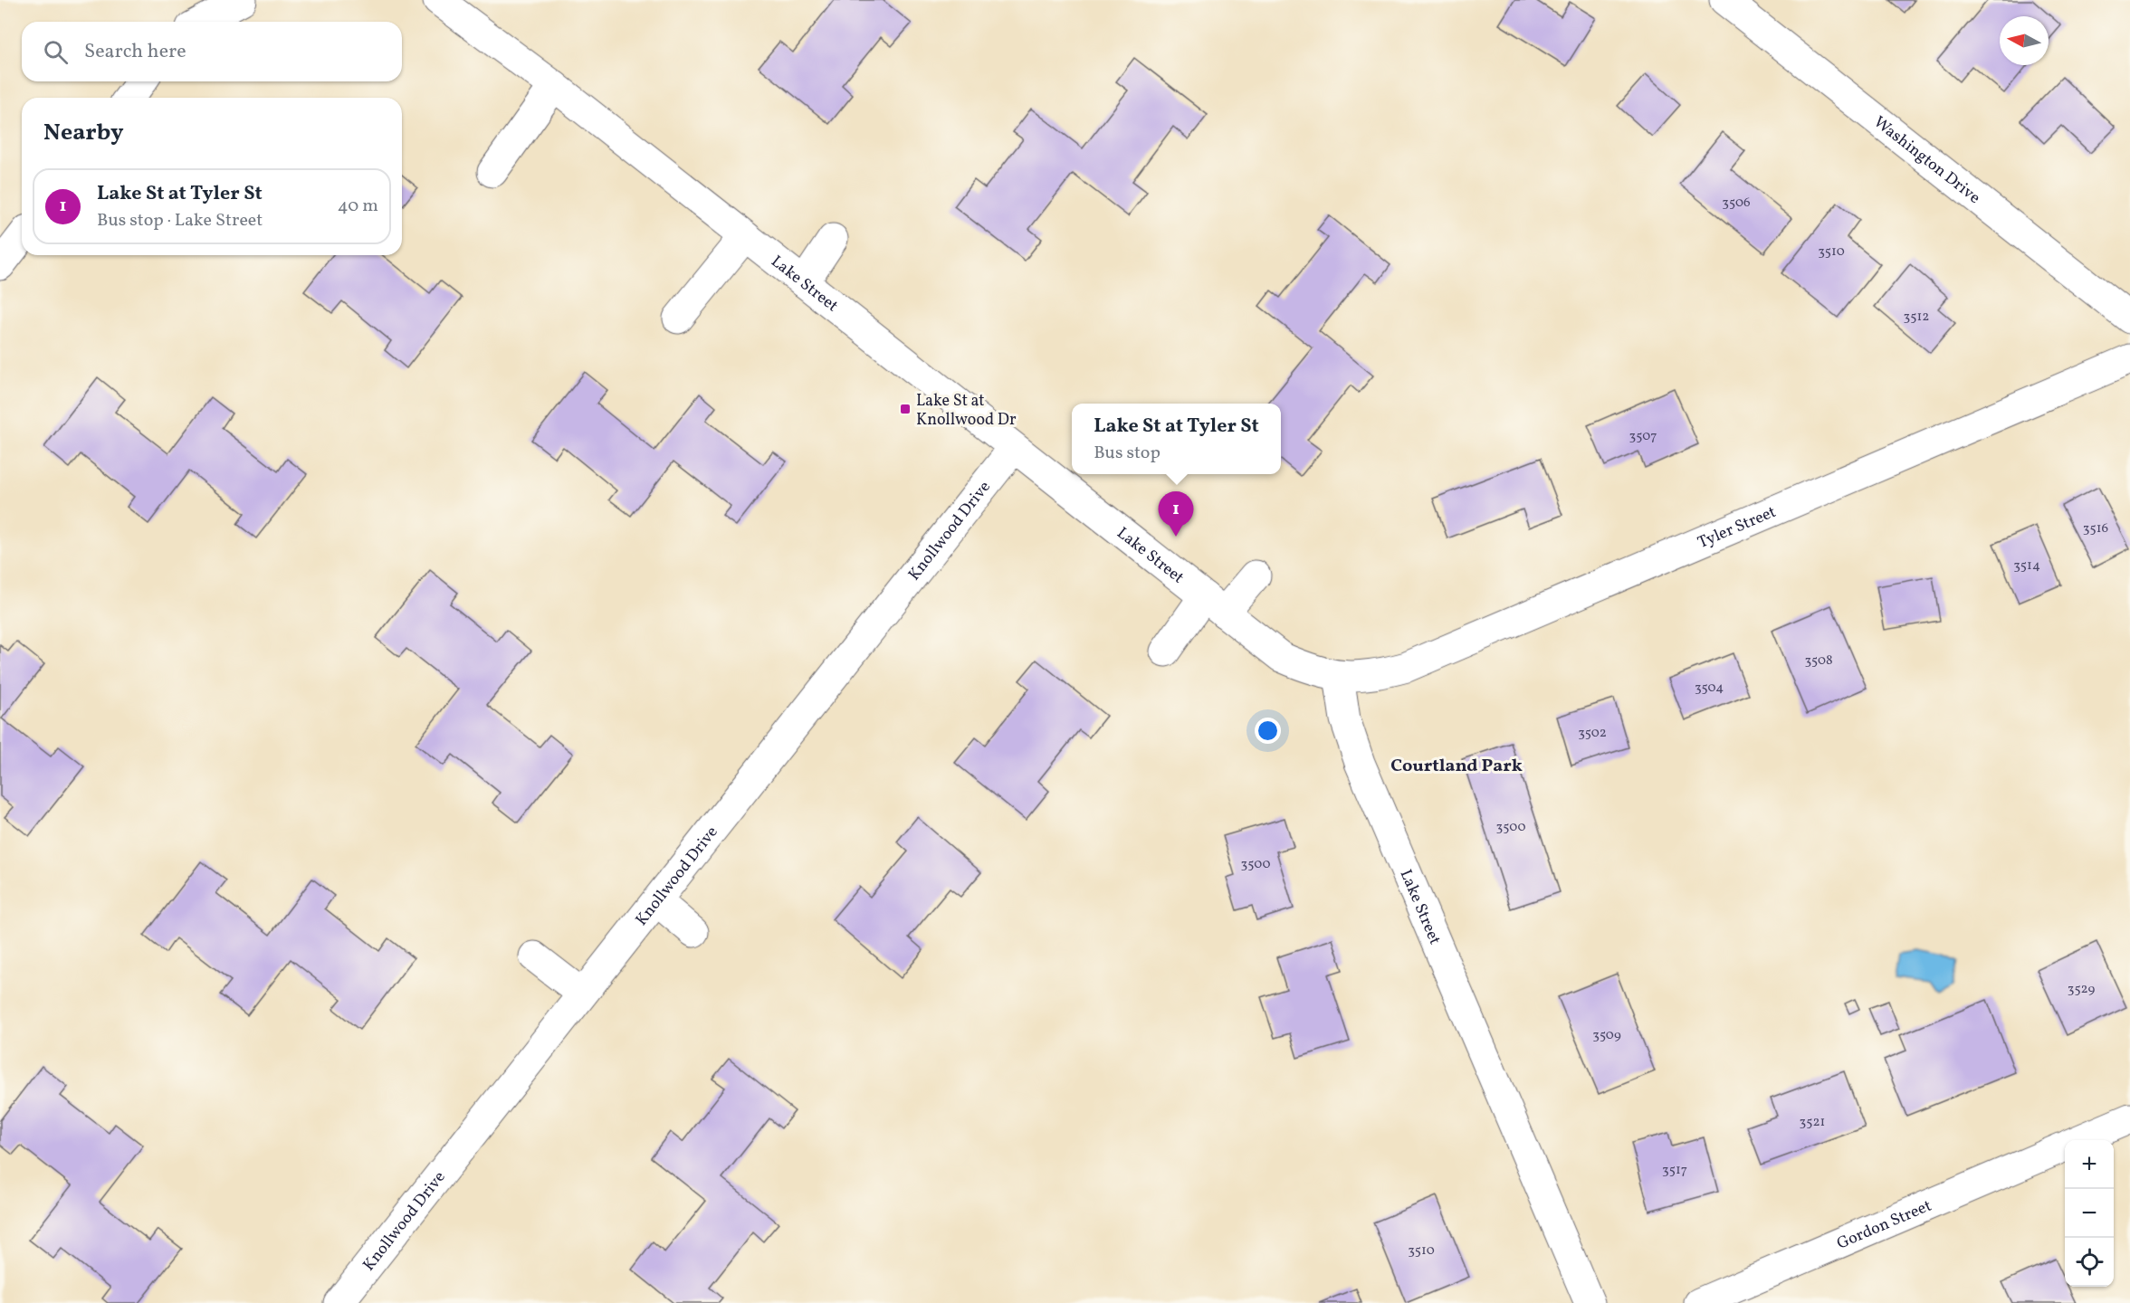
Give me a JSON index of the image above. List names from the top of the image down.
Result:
{
  "streets": {
    "street": [
      "Washington Drive",
      "Lake Street",
      "Tyler Street",
      "Knollwood Drive",
      "Gordon Street"
    ]
  },
  "crossings": [
    ["Lake Street", "Tyler Street"],
    ["Lake Street", "Knollwood Drive"]
  ],
  "districts": ["Courtland Park"],
  "places": {
    "transit": ["Lake St at Knollwood Dr"]
  },
  "house_numbers": [
    "3506",
    "3510",
    "3512",
    "3507",
    "3516",
    "3514",
    "3508",
    "3504",
    "3502",
    "3500",
    "3500",
    "3529",
    "3509",
    "3521",
    "3517",
    "3510"
  ],
  "north": "left",
  "page": {
    "search": "Search here",
    "heading": "Nearby",
    "list": [
      {
        "mark": "1",
        "name": "Lake St at Tyler St",
        "note": "Bus stop · Lake Street",
        "value": "40 m"
      }
    ],
    "popup": ["Lake St at Tyler St", "Bus stop"],
    "pins": "1",
    "map_buttons": ["+", "−"]
  }
}
